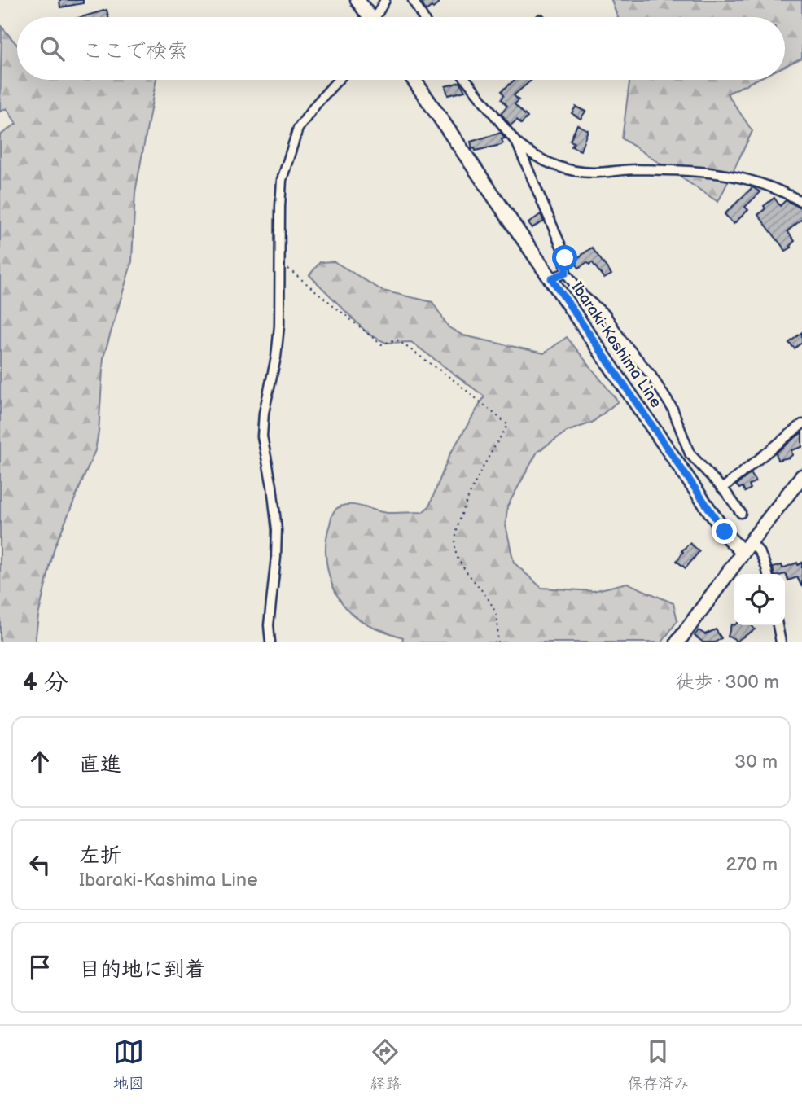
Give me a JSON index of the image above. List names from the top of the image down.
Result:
{
  "streets": {
    "main road": ["Ibaraki-Kashima Line"]
  },
  "page": {
    "search": "ここで検索",
    "heading": ["4 分", "徒歩 · 300 m"],
    "list": [
      ["直進", "30 m"],
      ["左折", "Ibaraki-Kashima Line", "270 m"],
      "目的地に到着"
    ],
    "nav": ["地図", "経路", "保存済み"]
  }
}
